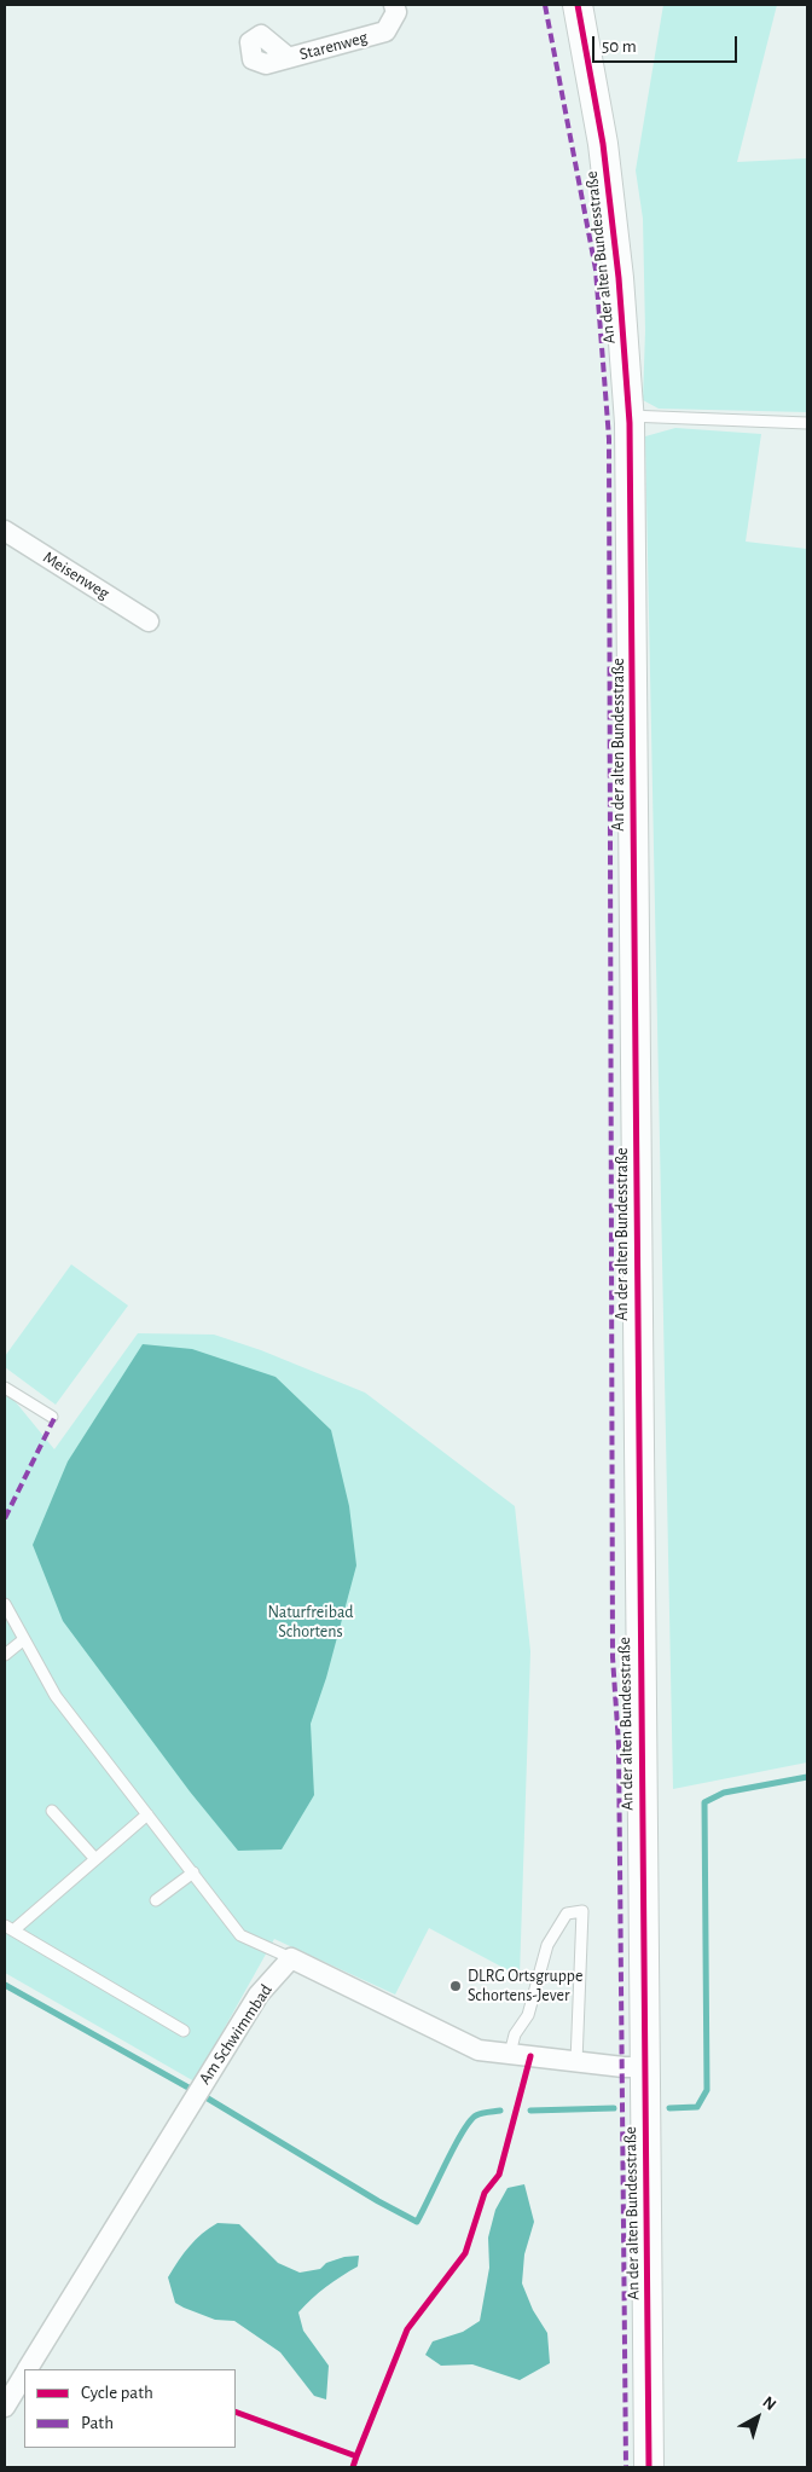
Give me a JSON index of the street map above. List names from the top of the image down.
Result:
{
  "streets": {
    "street": [
      "Starenweg",
      "An der alten Bundesstraße",
      "Meisenweg",
      "Am Schwimmbad"
    ]
  },
  "parks": ["Naturfreibad Schortens"],
  "places": ["DLRG Ortsgruppe Schortens-Jever"],
  "legend": ["Cycle path", "Path"],
  "scale_bar": "50 m",
  "north": "top right"
}
